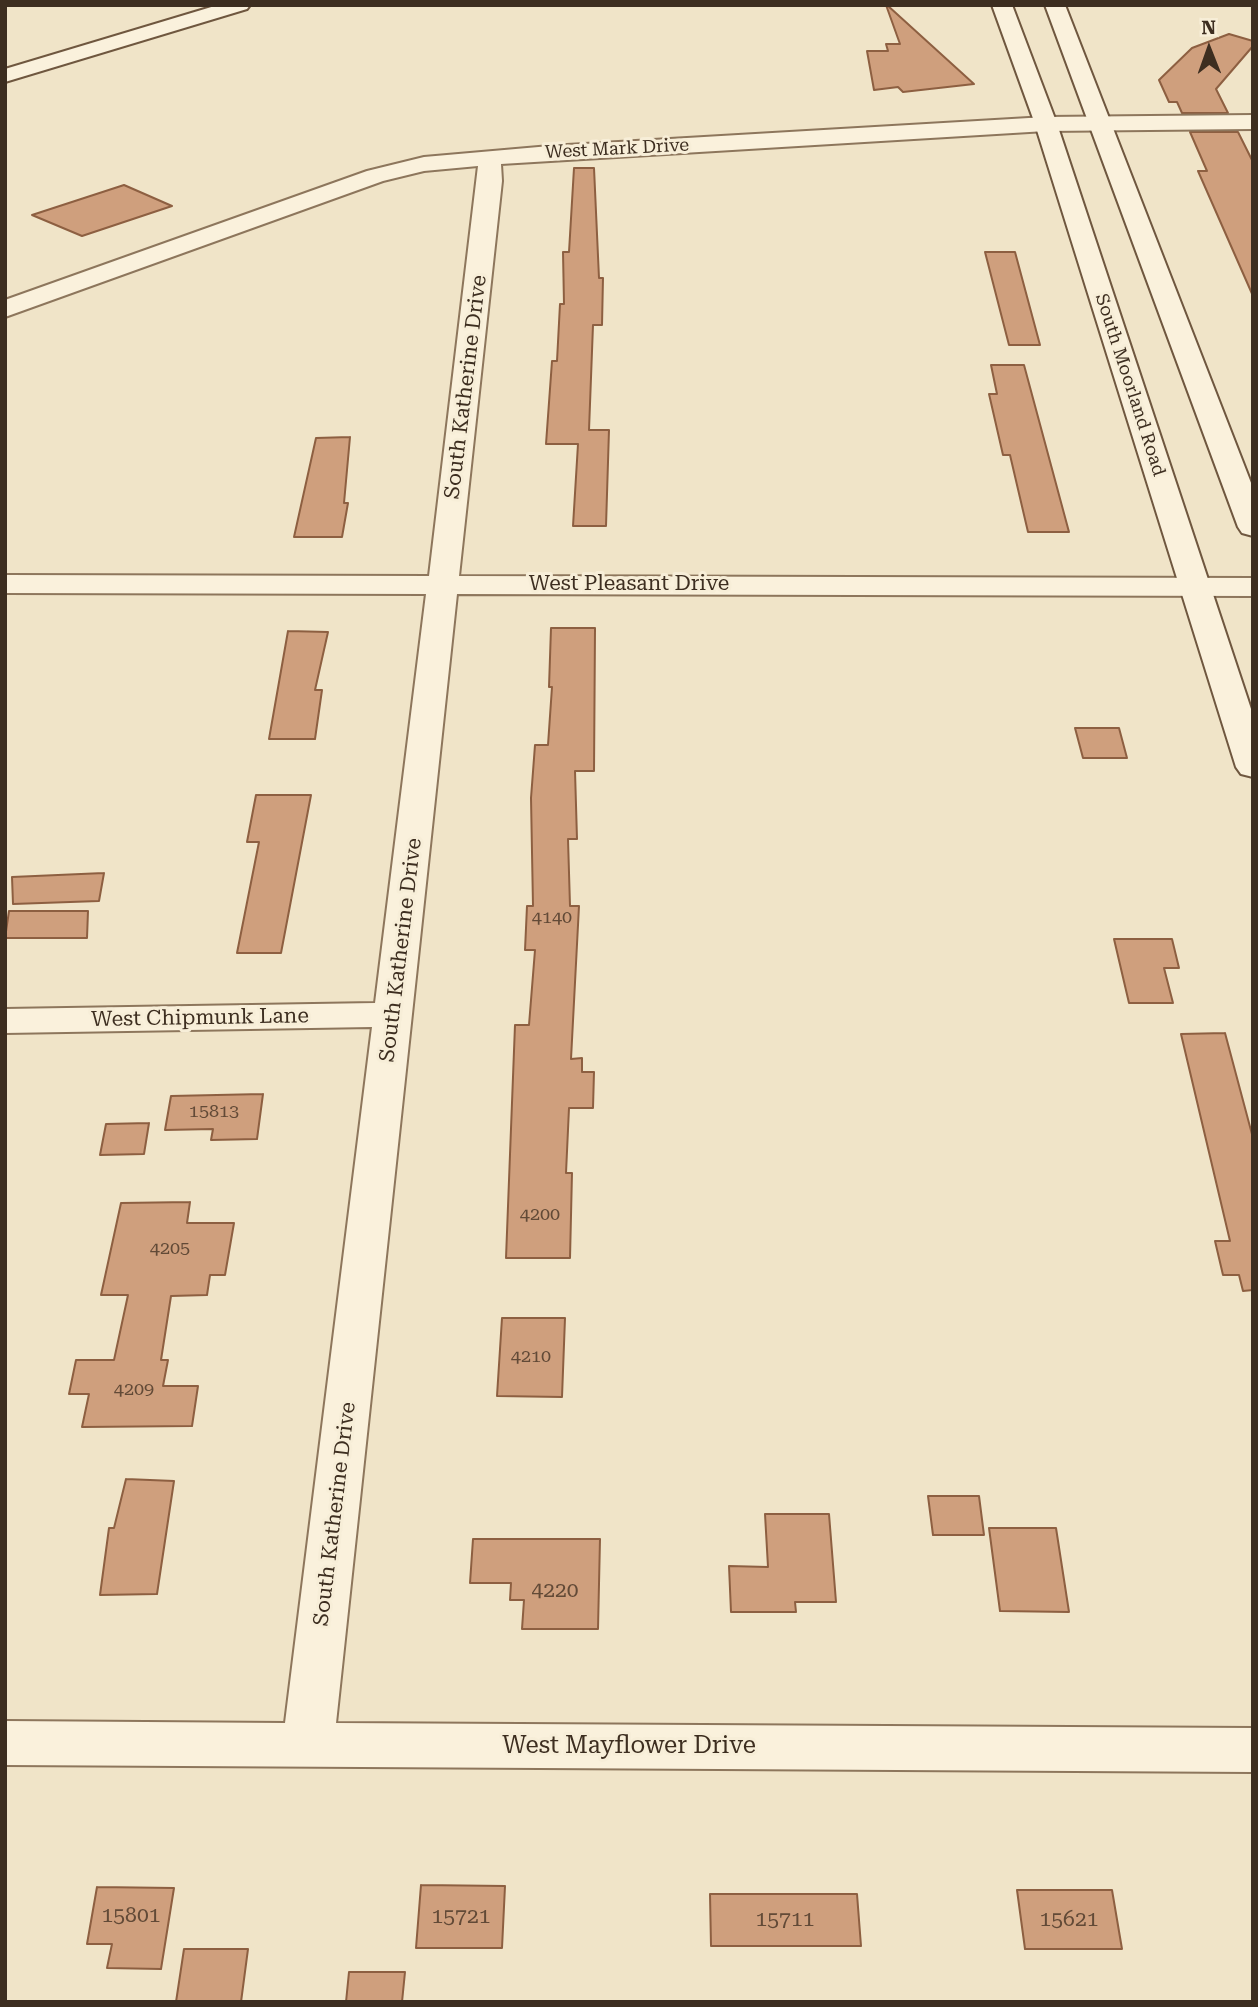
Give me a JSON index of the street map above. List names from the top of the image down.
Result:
{
  "streets": {
    "street": [
      "West Mark Drive",
      "South Moorland Road",
      "South Katherine Drive",
      "West Pleasant Drive",
      "West Chipmunk Lane",
      "West Mayflower Drive"
    ]
  },
  "crossings": [
    ["West Mark Drive", "South Moorland Road"],
    ["West Mark Drive", "South Katherine Drive"],
    ["South Moorland Road", "West Pleasant Drive"],
    ["South Katherine Drive", "West Pleasant Drive"],
    ["South Katherine Drive", "West Chipmunk Lane"],
    ["South Katherine Drive", "West Mayflower Drive"]
  ],
  "house_numbers": [
    "4140",
    "15813",
    "4200",
    "4205",
    "4210",
    "4209",
    "4220",
    "15801",
    "15721",
    "15711",
    "15621"
  ],
  "north": "top"
}
